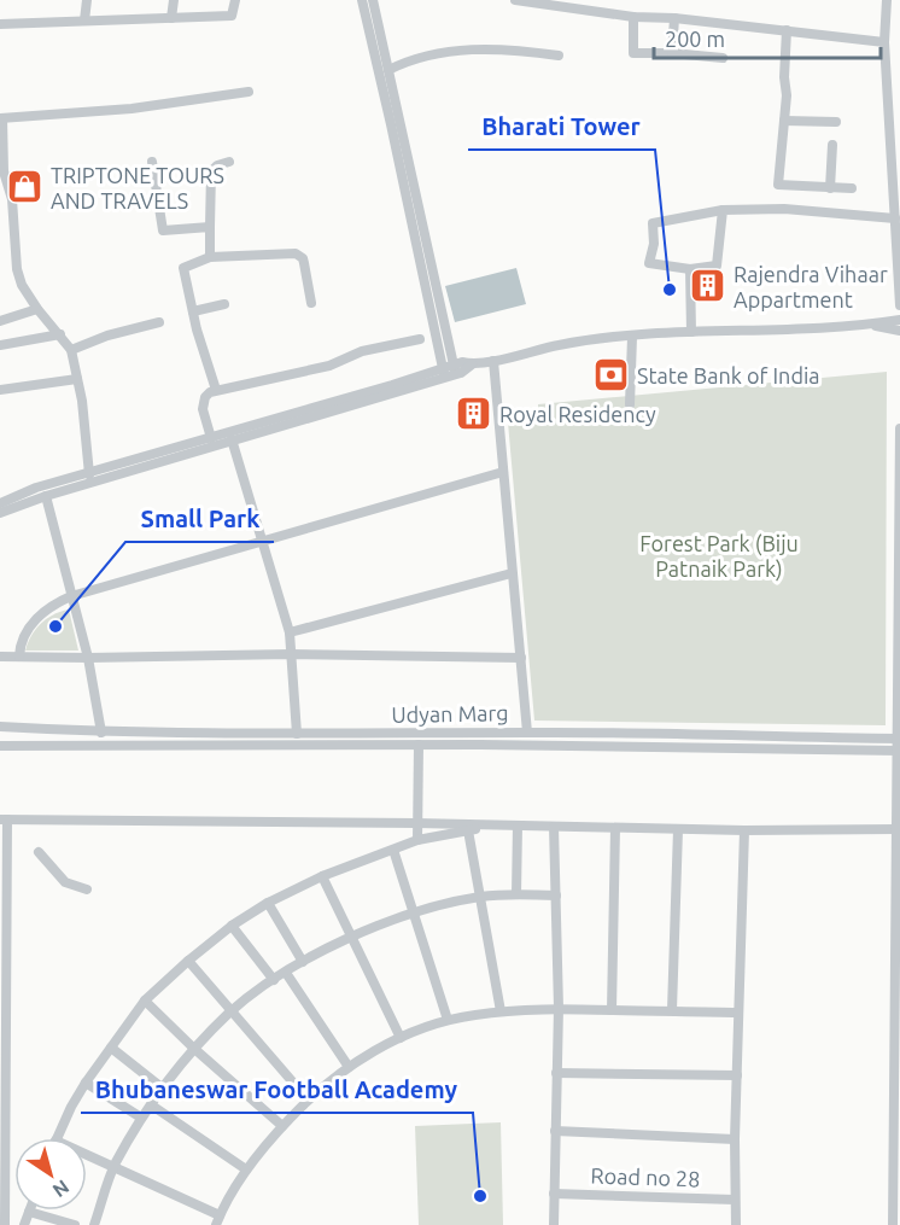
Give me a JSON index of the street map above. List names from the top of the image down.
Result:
{
  "streets": {
    "street": ["Udyan Marg", "Road no 28"]
  },
  "parks": ["Forest Park (Biju Patnaik Park)"],
  "places": {
    "shop": ["TRIPTONE TOURS AND TRAVELS"],
    "building": ["Rajendra Vihaar Appartment", "Royal Residency"],
    "other": ["Bharati Tower", "Small Park", "Bhubaneswar Football Academy"],
    "bank": ["State Bank of India"]
  },
  "scale_bar": "200 m",
  "north": "bottom right"
}
